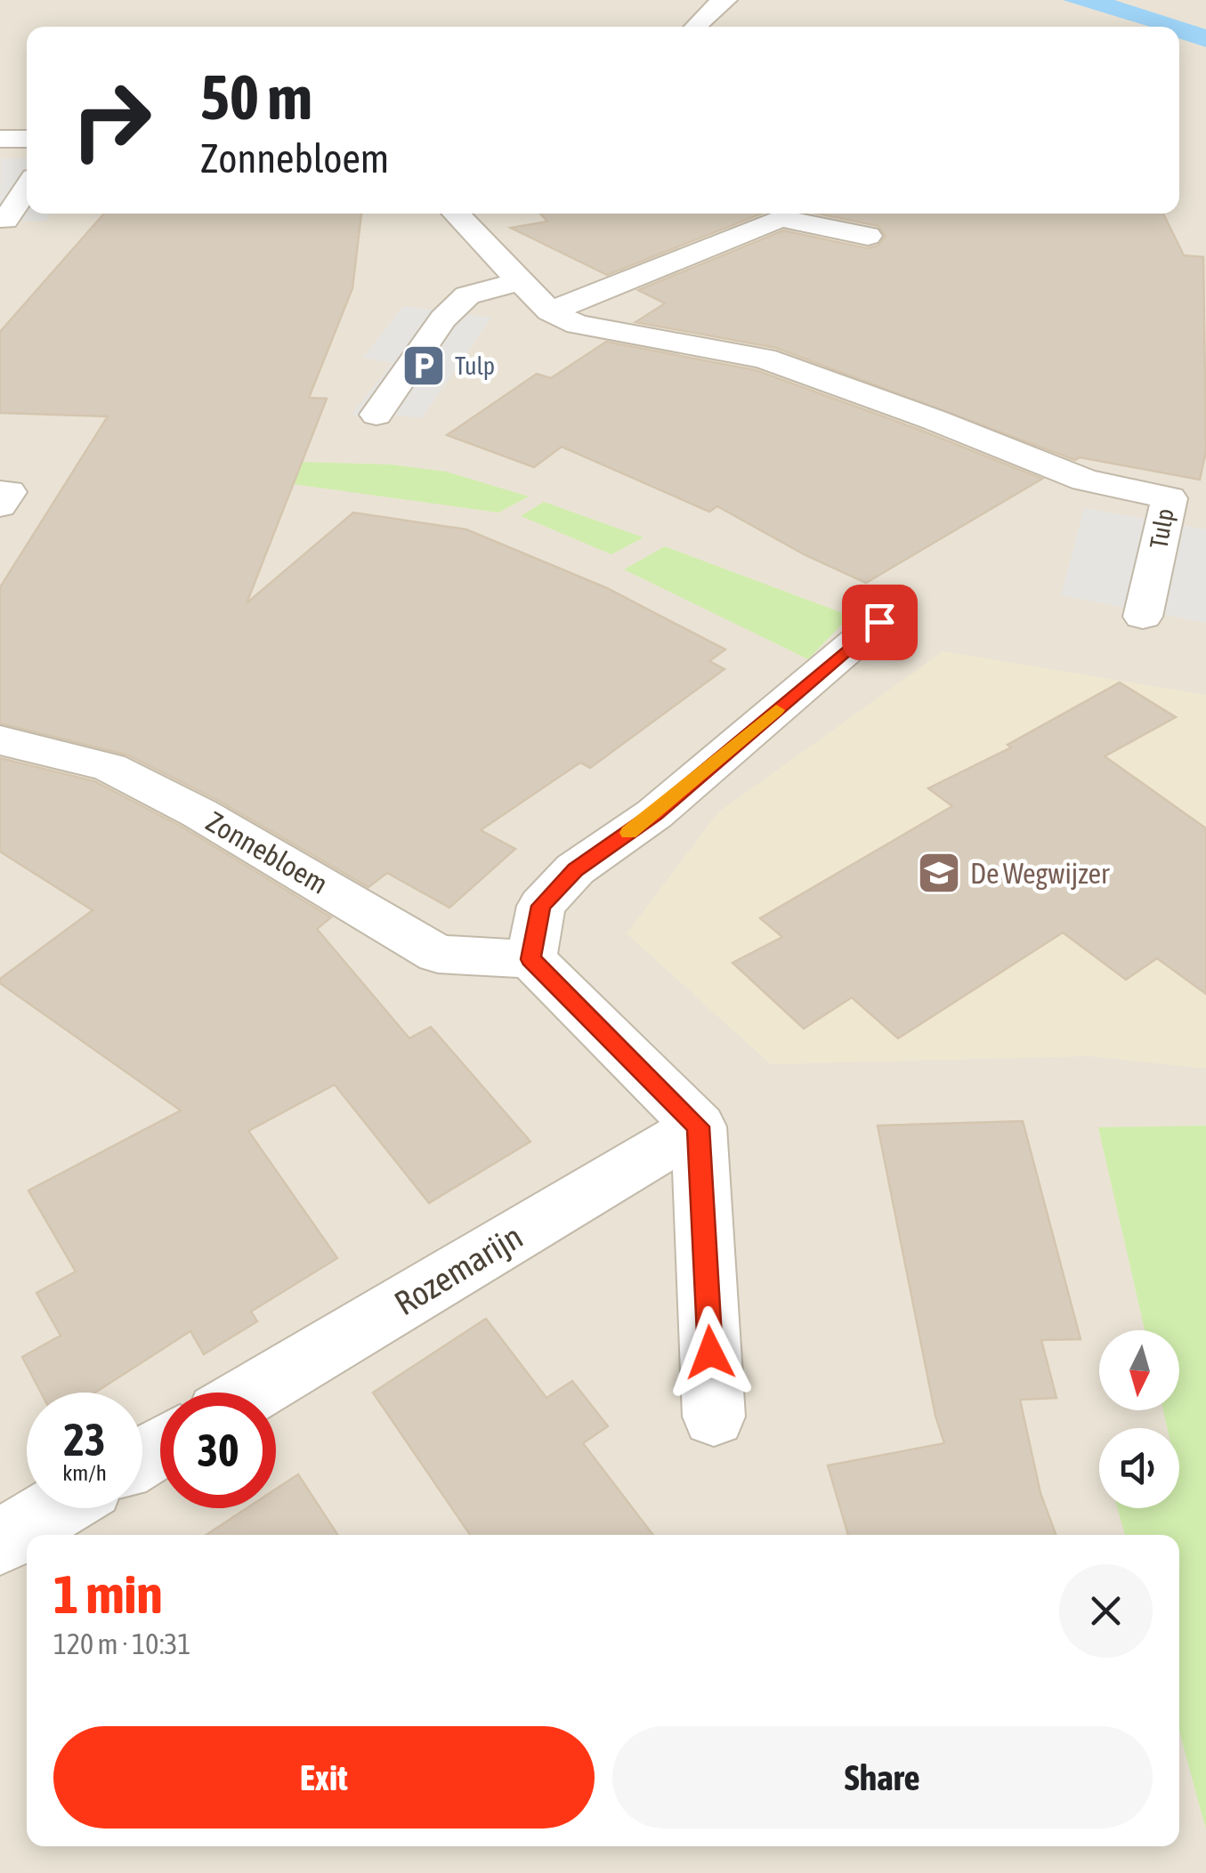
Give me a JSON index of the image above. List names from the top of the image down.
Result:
{
  "streets": {
    "street": ["Tulp", "Zonnebloem", "Rozemarijn"]
  },
  "places": {
    "parking": ["Tulp"],
    "school or university": ["De Wegwijzer"]
  },
  "north": "bottom",
  "page": {
    "turn": ["50 m", "Zonnebloem"],
    "speed": "23 km/h",
    "limit": "30",
    "heading": ["1 min", "120 m · 10:31"],
    "buttons": ["Exit", "Share"]
  }
}
